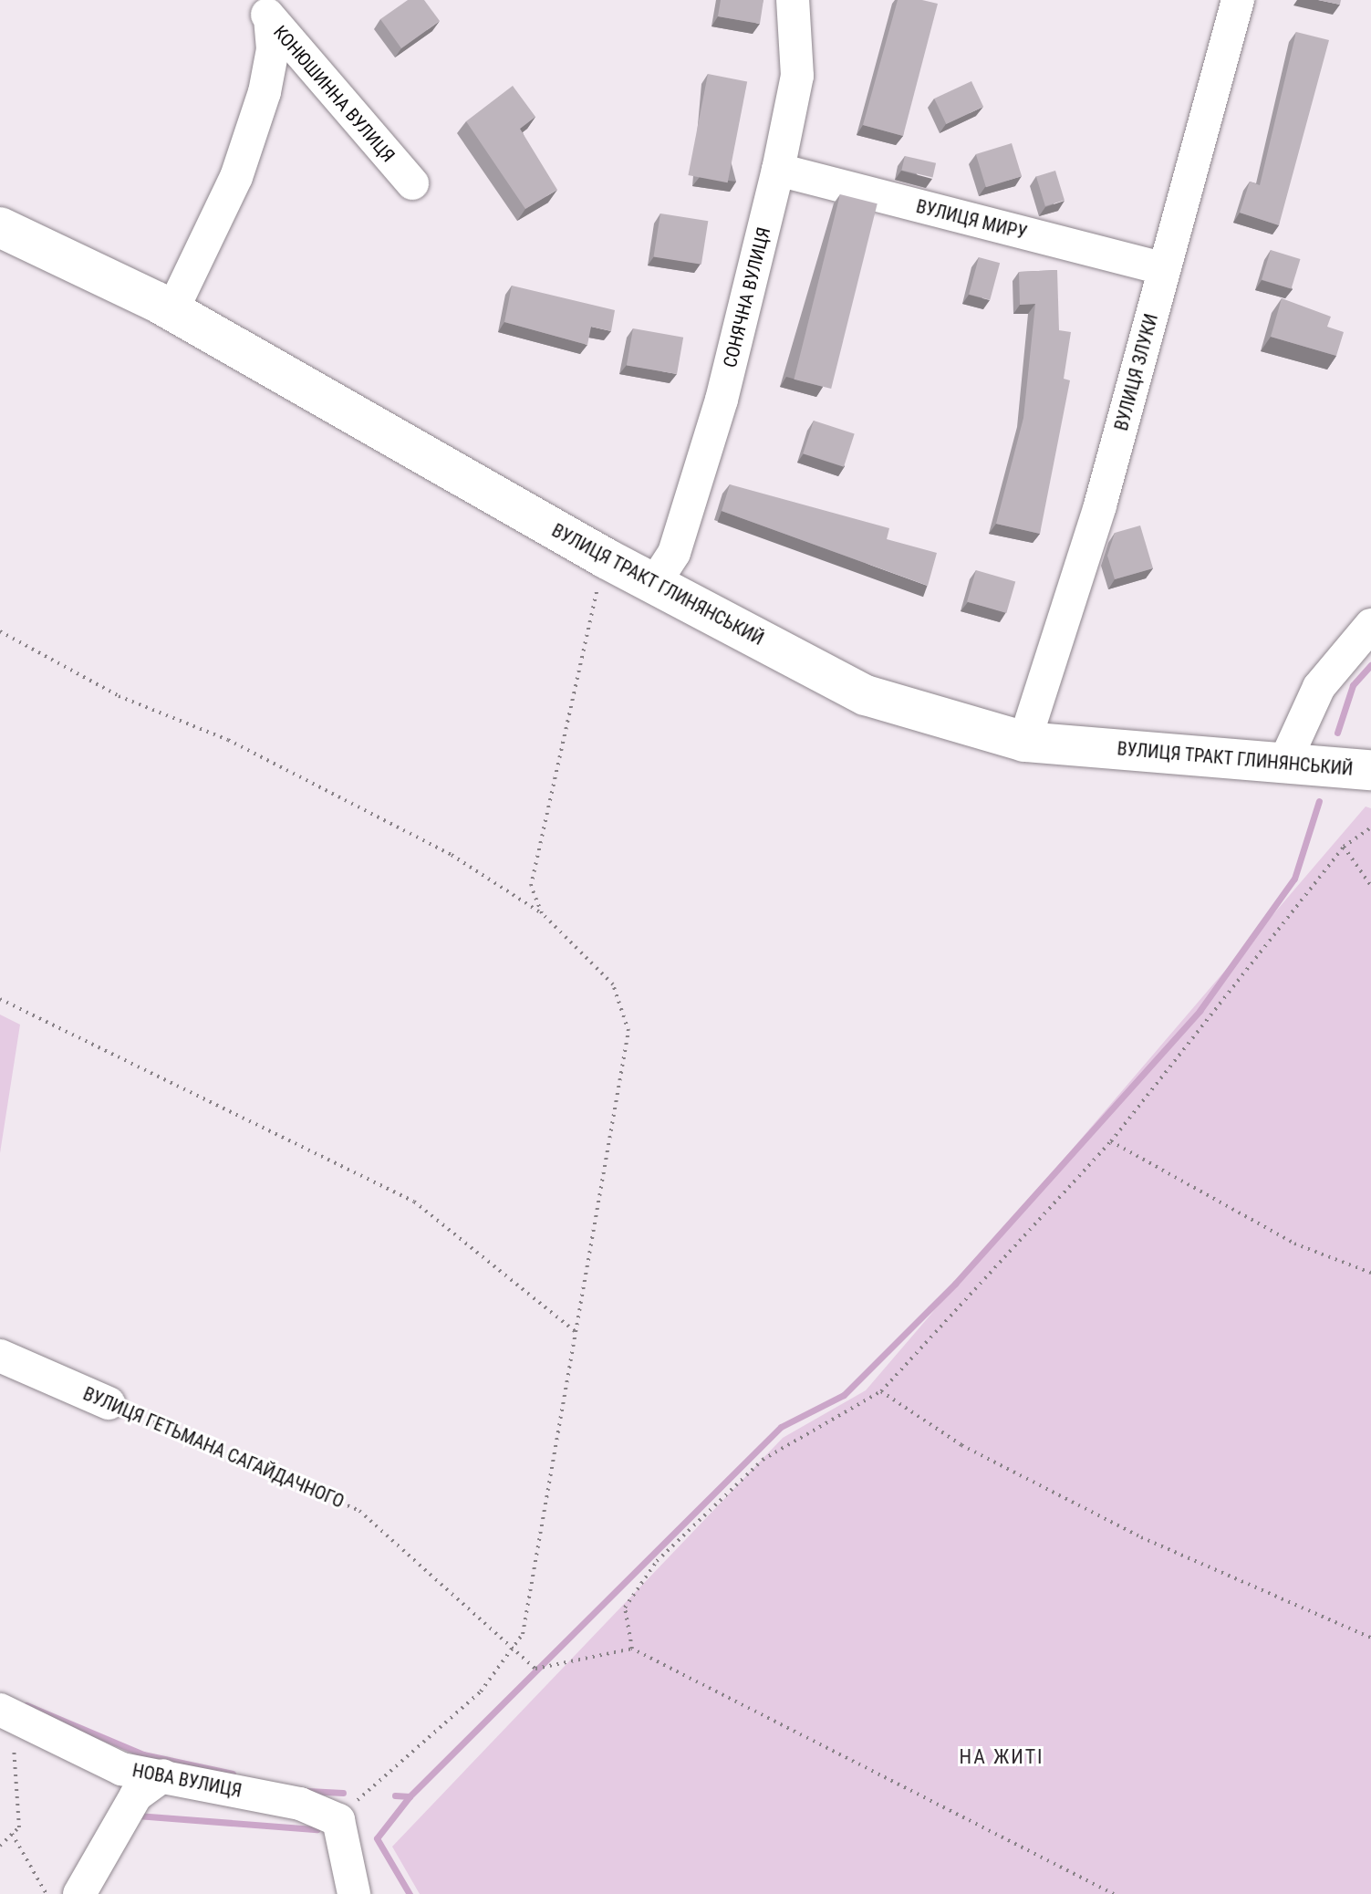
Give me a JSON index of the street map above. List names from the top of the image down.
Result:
{
  "streets": {
    "main road": ["ВУЛИЦЯ ТРАКТ ГЛИНЯНСЬКИЙ"],
    "street": [
      "КОНЮШИННА ВУЛИЦЯ",
      "ВУЛИЦЯ МИРУ",
      "СОНЯЧНА ВУЛИЦЯ",
      "ВУЛИЦЯ ЗЛУКИ",
      "ВУЛИЦЯ ГЕТЬМАНА САГАЙДАЧНОГО",
      "НОВА ВУЛИЦЯ"
    ]
  },
  "crossings": [
    ["ВУЛИЦЯ МИРУ", "СОНЯЧНА ВУЛИЦЯ"],
    ["ВУЛИЦЯ МИРУ", "ВУЛИЦЯ ЗЛУКИ"],
    ["СОНЯЧНА ВУЛИЦЯ", "ВУЛИЦЯ ТРАКТ ГЛИНЯНСЬКИЙ"],
    ["ВУЛИЦЯ ЗЛУКИ", "ВУЛИЦЯ ТРАКТ ГЛИНЯНСЬКИЙ"]
  ],
  "districts": ["НА ЖИТІ"]
}
